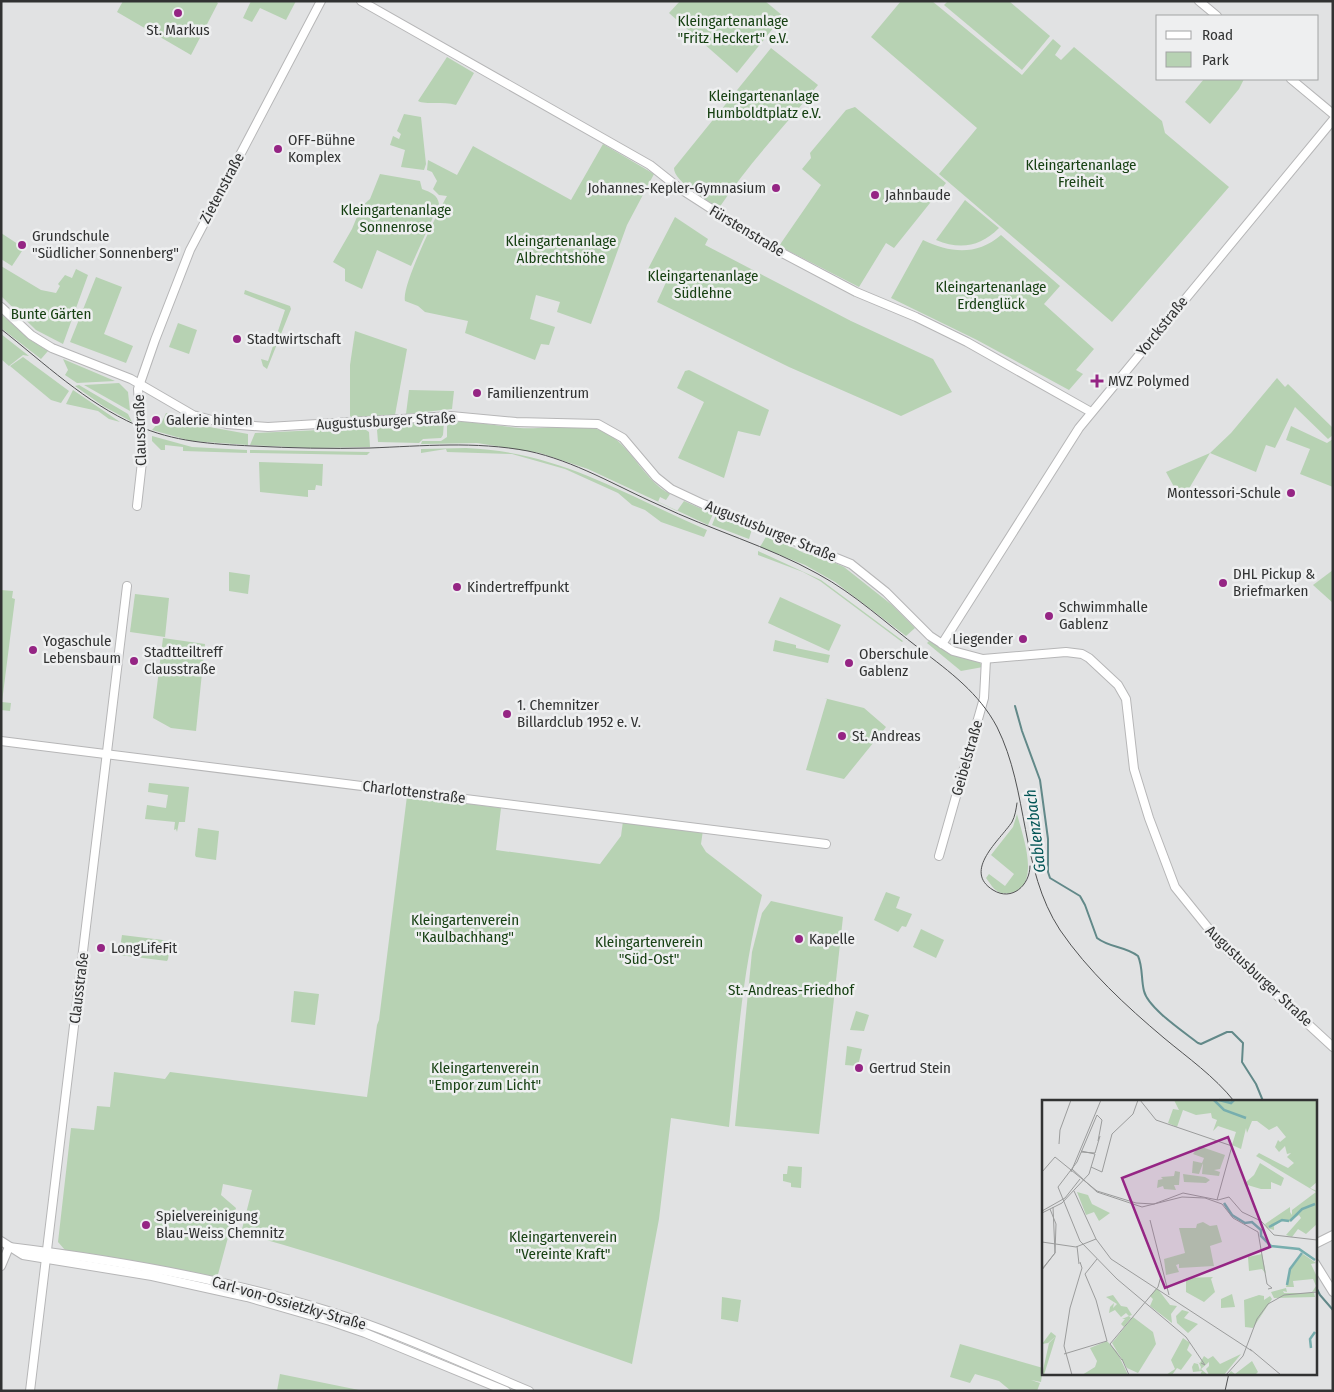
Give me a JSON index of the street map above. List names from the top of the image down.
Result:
{
  "streets": {
    "main road": [
      "Zietenstraße",
      "Fürstenstraße",
      "Yorckstraße",
      "Augustusburger Straße",
      "Clausstraße",
      "Geibelstraße",
      "Charlottenstraße",
      "Carl-von-Ossietzky-Straße"
    ]
  },
  "crossings": [
    ["Zietenstraße", "Augustusburger Straße"],
    ["Zietenstraße", "Clausstraße"],
    ["Fürstenstraße", "Yorckstraße"],
    ["Yorckstraße", "Augustusburger Straße"],
    ["Augustusburger Straße", "Clausstraße"],
    ["Augustusburger Straße", "Geibelstraße"],
    ["Clausstraße", "Charlottenstraße"],
    ["Clausstraße", "Carl-von-Ossietzky-Straße"]
  ],
  "water": ["Gablenzbach"],
  "parks": [
    "Kleingartenanlage \"Fritz Heckert\" e.V.",
    "Kleingartenanlage Humboldtplatz e.V.",
    "Kleingartenanlage Freiheit",
    "Kleingartenanlage Sonnenrose",
    "Kleingartenanlage Albrechtshöhe",
    "Kleingartenanlage Südlehne",
    "Kleingartenanlage Erdenglück",
    "Bunte Gärten",
    "Kleingartenverein \"Kaulbachhang\"",
    "Kleingartenverein \"Süd-Ost\"",
    "St.-Andreas-Friedhof",
    "Kleingartenverein \"Empor zum Licht\"",
    "Kleingartenverein \"Vereinte Kraft\""
  ],
  "places": {
    "other": [
      "St. Markus",
      "OFF-Bühne Komplex",
      "Johannes-Kepler-Gymnasium",
      "Jahnbaude",
      "Grundschule \"Südlicher Sonnenberg\"",
      "Stadtwirtschaft",
      "Familienzentrum",
      "Galerie hinten",
      "Montessori-Schule",
      "DHL Pickup & Briefmarken",
      "Kindertreffpunkt",
      "Schwimmhalle Gablenz",
      "Liegender",
      "Yogaschule Lebensbaum",
      "Stadtteiltreff Clausstraße",
      "Oberschule Gablenz",
      "1. Chemnitzer Billardclub 1952 e. V.",
      "St. Andreas",
      "Kapelle",
      "LongLifeFit",
      "Gertrud Stein",
      "Spielvereinigung Blau-Weiss Chemnitz"
    ],
    "health": ["MVZ Polymed"]
  },
  "legend": ["Road", "Park"]
}
